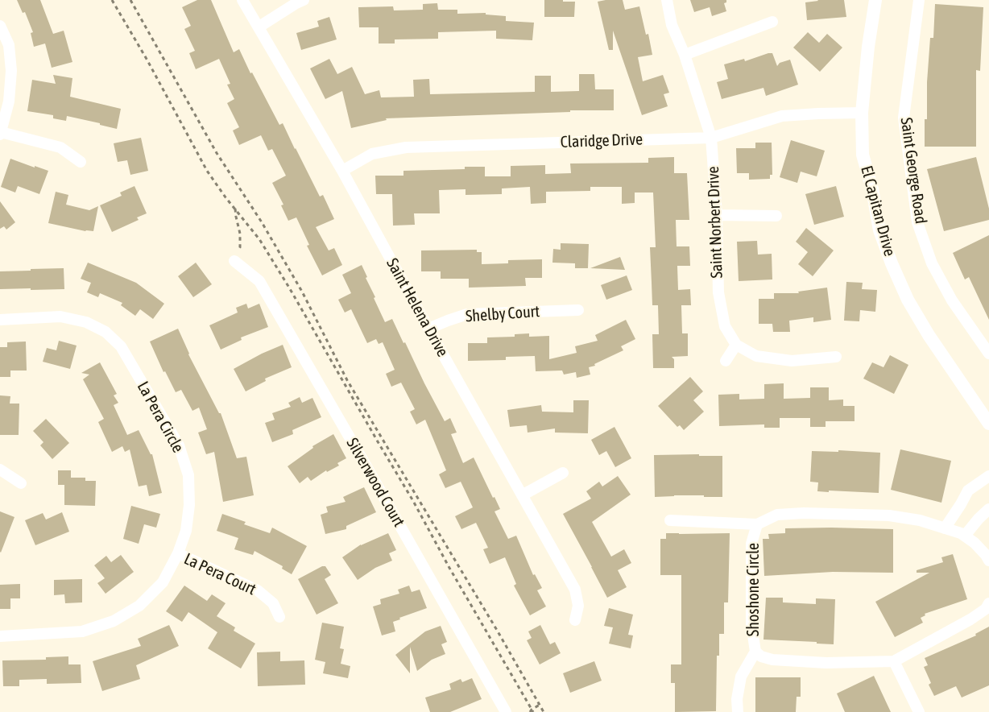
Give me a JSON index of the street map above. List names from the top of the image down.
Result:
{
  "streets": {
    "street": [
      "Claridge Drive",
      "Saint George Road",
      "El Capitan Drive",
      "Saint Norbert Drive",
      "Saint Helena Drive",
      "Shelby Court",
      "La Pera Circle",
      "Silverwood Court",
      "La Pera Court",
      "Shoshone Circle"
    ]
  },
  "crossings": [
    ["Claridge Drive", "El Capitan Drive"],
    ["Claridge Drive", "Saint Norbert Drive"],
    ["Claridge Drive", "Saint Helena Drive"],
    ["Saint Helena Drive", "Shelby Court"],
    ["La Pera Circle", "La Pera Court"]
  ]
}
